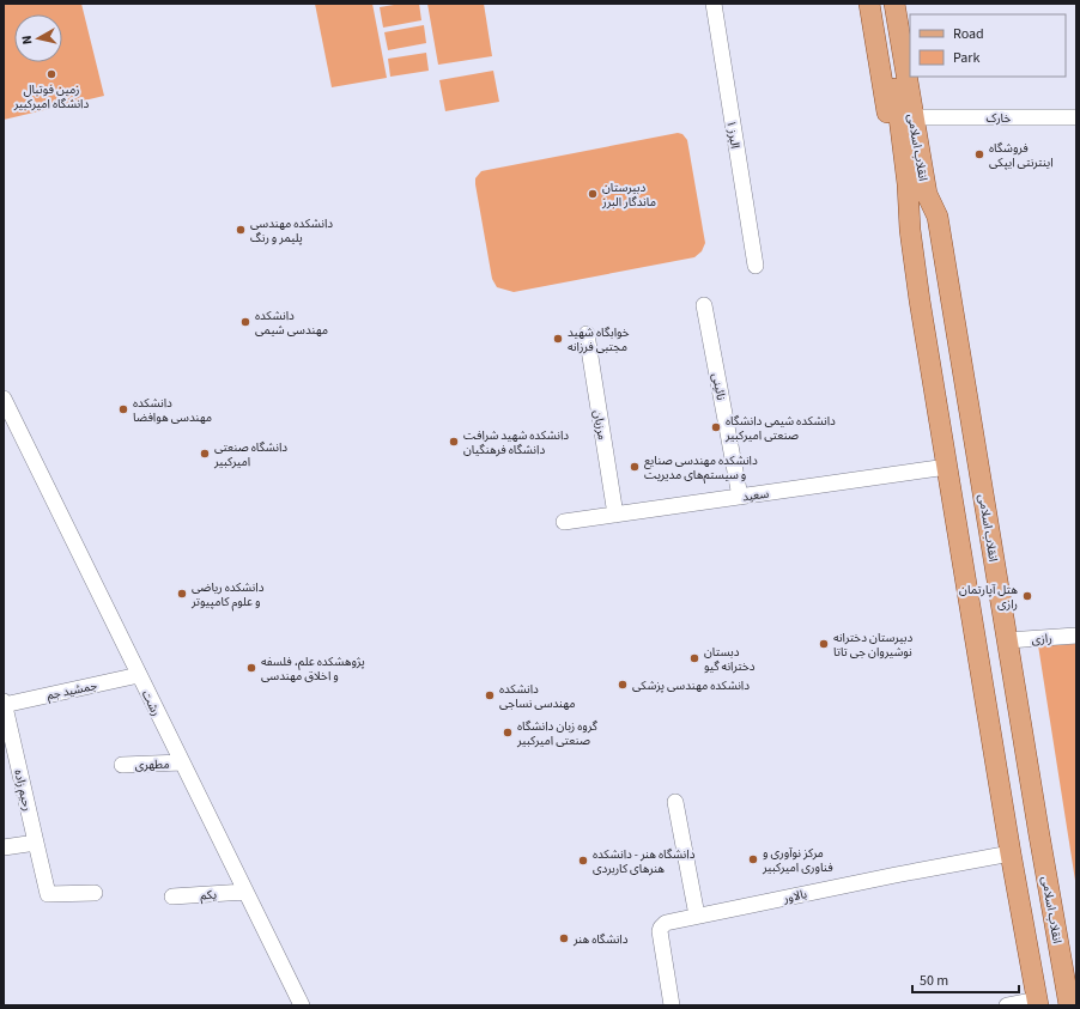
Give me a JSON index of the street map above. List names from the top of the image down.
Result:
{
  "streets": {
    "main road": ["انقلاب اسلامی"],
    "street": [
      "خارک",
      "البرز ۱",
      "نائینی",
      "مرزبان",
      "سعید",
      "رازی",
      "جمشید جم",
      "رشت",
      "مطهری",
      "رحیم زاده",
      "یکم",
      "بالاور"
    ]
  },
  "crossings": [
    ["انقلاب اسلامی", "سعید"],
    ["انقلاب اسلامی", "رازی"],
    ["انقلاب اسلامی", "بالاور"],
    ["نائینی", "سعید"],
    ["مرزبان", "سعید"],
    ["جمشید جم", "رشت"],
    ["جمشید جم", "رحیم زاده"],
    ["رشت", "مطهری"],
    ["رشت", "یکم"]
  ],
  "places": [
    "زمین فوتبال دانشگاه امیرکبیر",
    "فروشگاه اینترنتی ایپکی",
    "دبیرستان ماندگار البرز",
    "دانشکده مهندسی پلیمر و رنگ",
    "دانشکده مهندسی شیمی",
    "خوابگاه شهيد مجتبى فرزانه",
    "دانشکده مهندسی هوافضا",
    "دانشکده شیمی دانشگاه صنعتی امیرکبیر",
    "دانشکده شهید شرافت دانشگاه فرهنگیان",
    "دانشگاه صنعتی امیرکبیر",
    "دانشکده مهندسی صنایع و سیستم‌های مدیریت",
    "دانشکده ریاضی و علوم کامپیوتر",
    "هتل آپارتمان رازی",
    "دبیرستان دخترانه نوشیروان جی تاتا",
    "دبستان دخترانه گیو",
    "پژوهشکده علم، فلسفه و اخلاق مهندسی",
    "دانشکده مهندسی پزشکی",
    "دانشکده مهندسی نساجی",
    "گروه زبان دانشگاه صنعتی امیرکبیر",
    "مرکز نوآوری و فناوری امیرکبیر",
    "دانشگاه هنر - دانشکده هنرهای کاربردی",
    "دانشگاه هنر"
  ],
  "legend": ["Road", "Park"],
  "scale_bar": "50 m",
  "north": "left"
}
